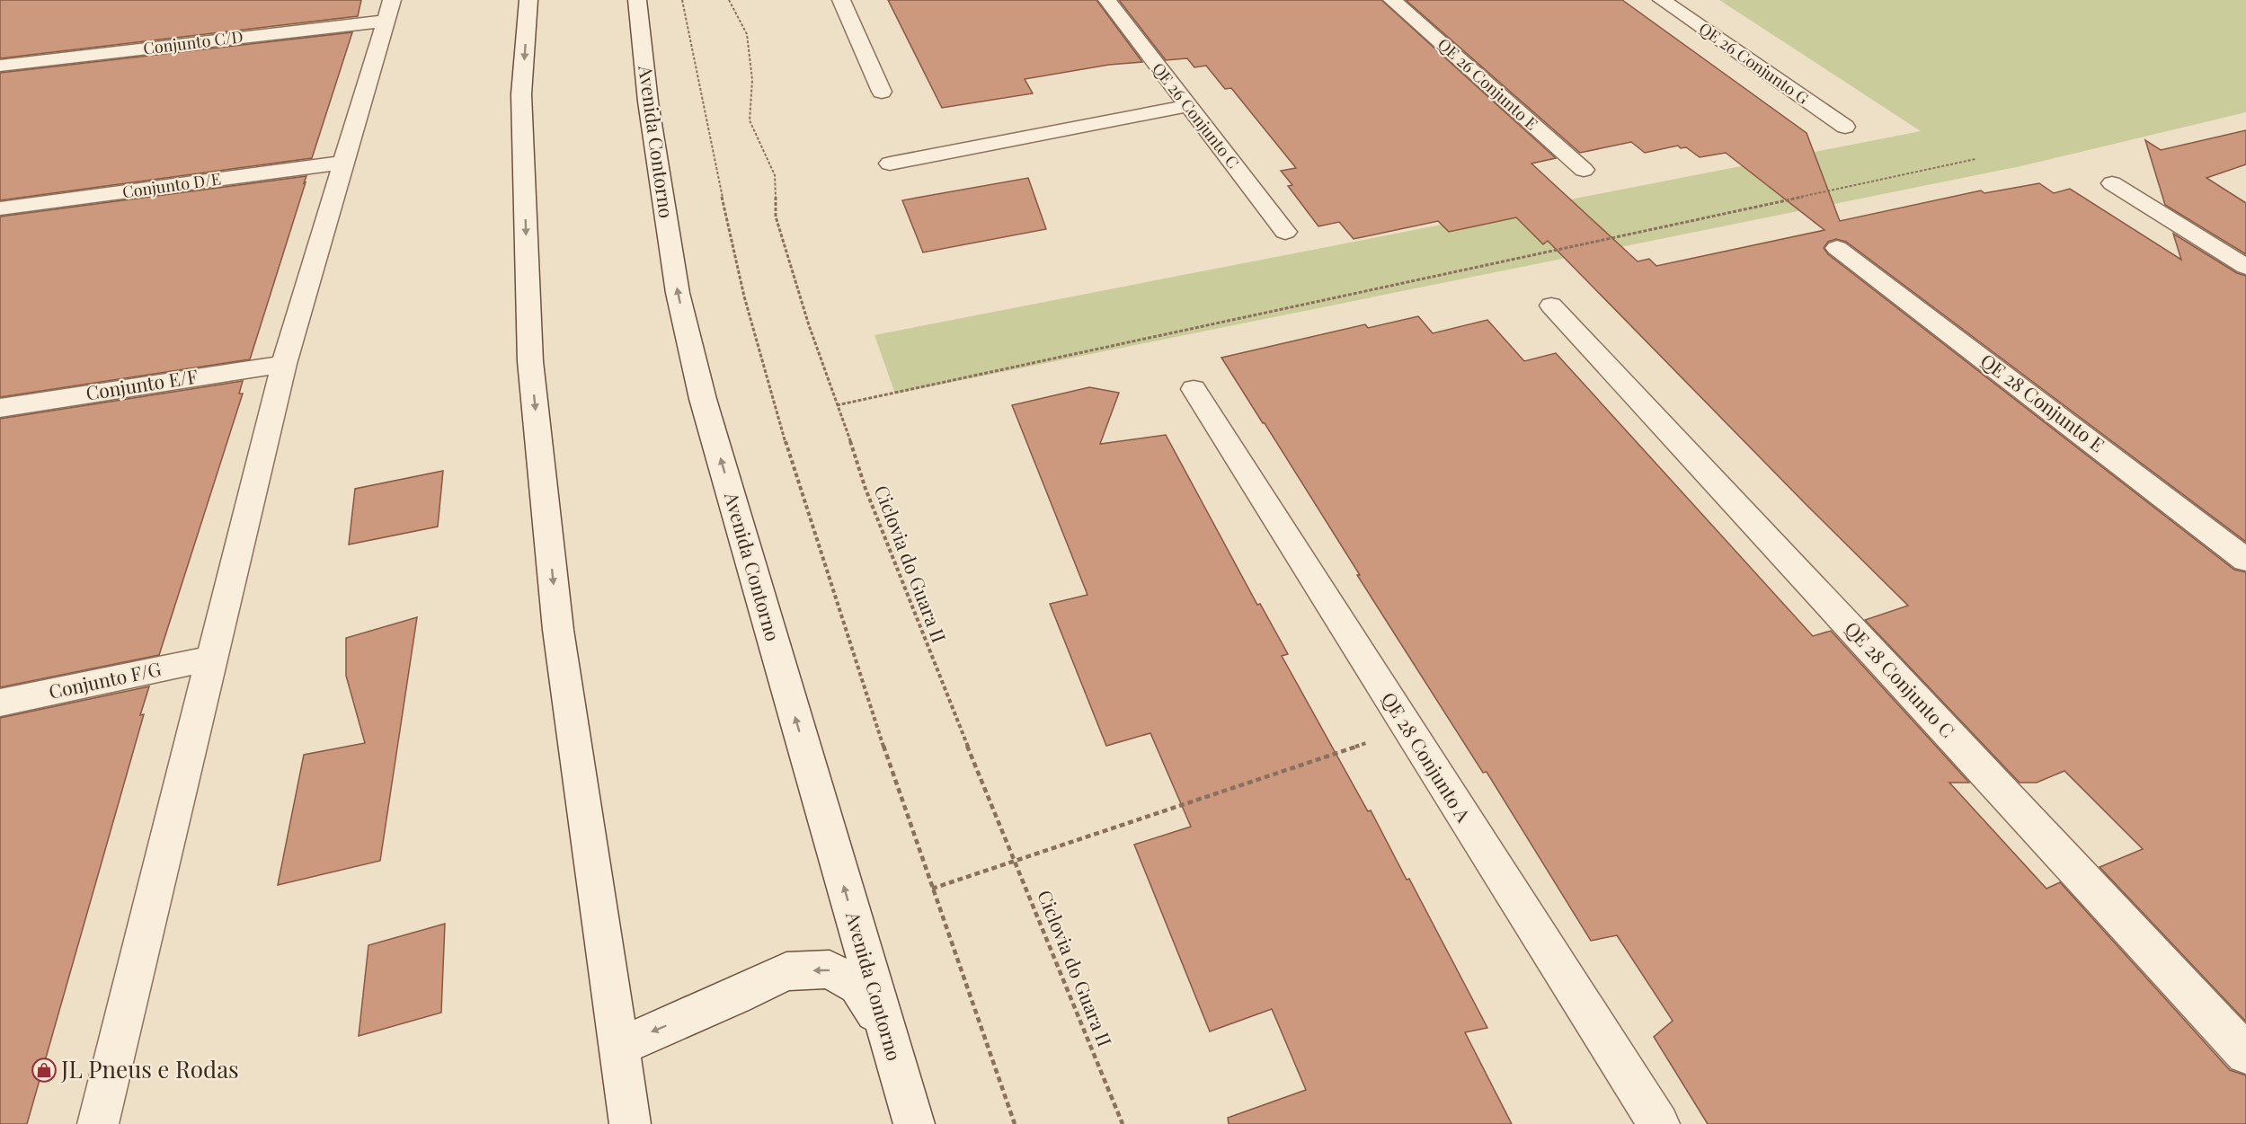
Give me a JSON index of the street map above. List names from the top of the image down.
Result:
{
  "streets": {
    "street": [
      "Conjunto C/D",
      "QE 26 Conjunto G",
      "QE 26 Conjunto E",
      "QE 26 Conjunto C",
      "Avenida Contorno",
      "Conjunto D/E",
      "Conjunto E/F",
      "QE 28 Conjunto E",
      "QE 28 Conjunto C",
      "Conjunto F/G",
      "QE 28 Conjunto A"
    ],
    "path": ["Ciclovia do Guara II"]
  },
  "places": {
    "shop": ["JL Pneus e Rodas"]
  }
}
